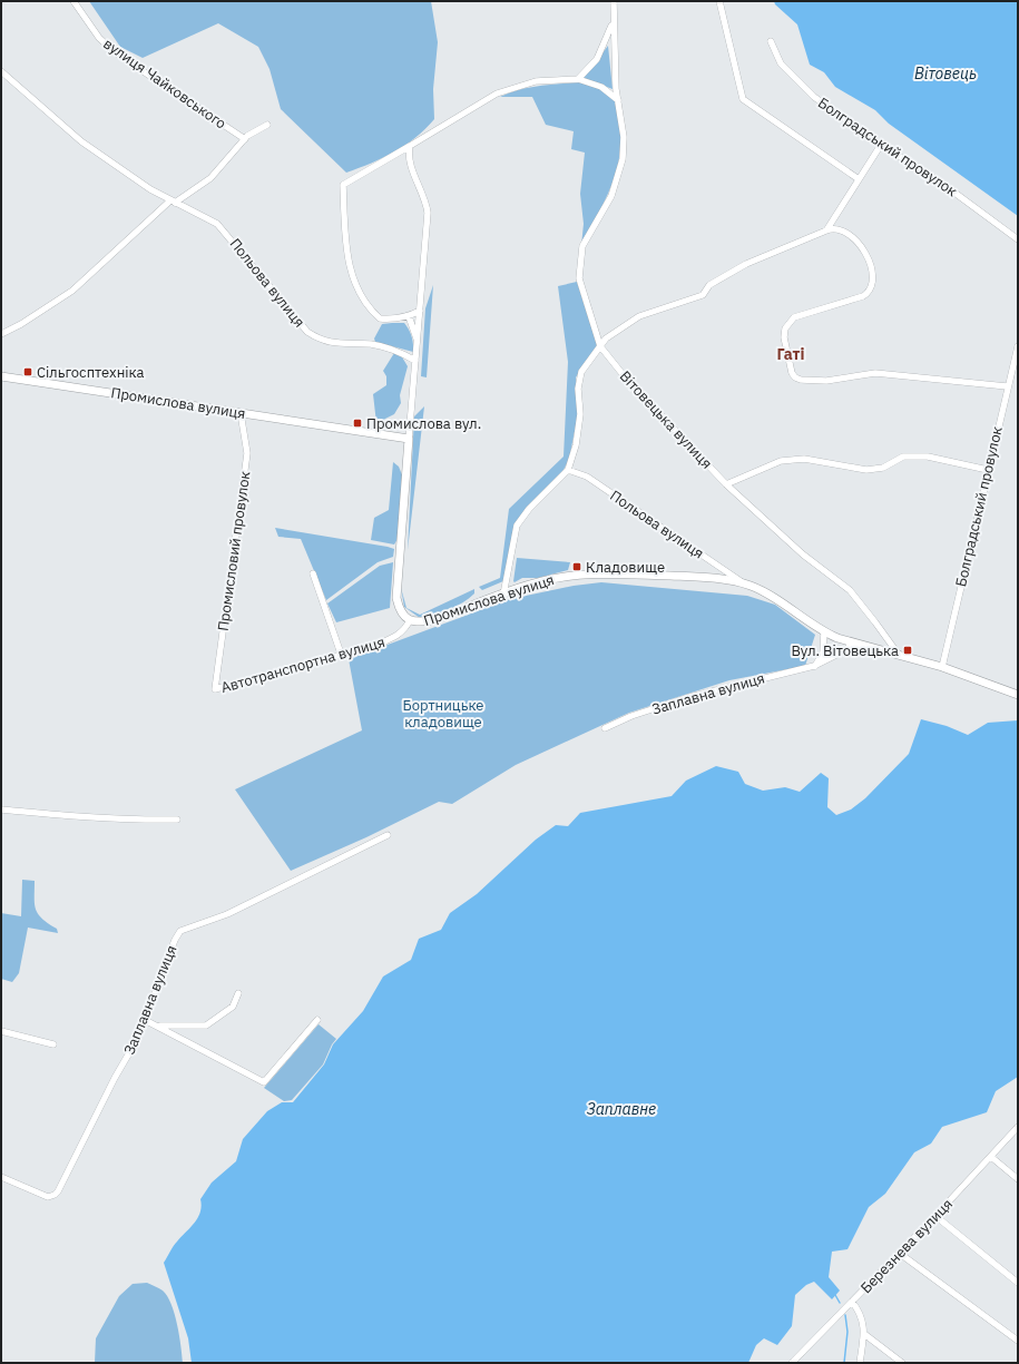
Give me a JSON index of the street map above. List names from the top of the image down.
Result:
{
  "streets": {
    "street": [
      "вулиця Чайковського",
      "Болградський провулок",
      "Польова вулиця",
      "Промислова вулиця",
      "Вітовецька вулиця",
      "Промисловий провулок",
      "Автотранспортна вулиця",
      "Заплавна вулиця",
      "Березнева вулиця"
    ]
  },
  "crossings": [
    ["Польова вулиця", "Промислова вулиця"],
    ["Промислова вулиця", "Вітовецька вулиця"],
    ["Промислова вулиця", "Промисловий провулок"],
    ["Промислова вулиця", "Автотранспортна вулиця"],
    ["Промислова вулиця", "Заплавна вулиця"],
    ["Промисловий провулок", "Автотранспортна вулиця"]
  ],
  "districts": ["Гаті"],
  "water": ["Вітовець", "Заплавне"],
  "parks": ["Бортницьке кладовище"],
  "places": {
    "transit": [
      "Сільгосптехніка",
      "Промислова вул.",
      "Кладовище",
      "Вул. Вітовецька"
    ]
  }
}
